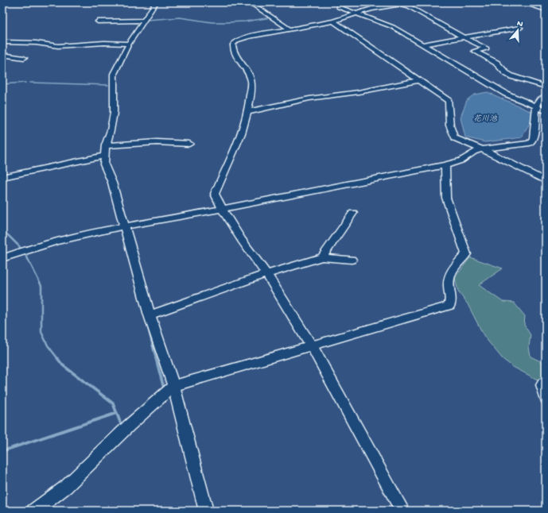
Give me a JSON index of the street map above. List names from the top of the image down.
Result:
{
  "water": ["花川池"],
  "north": "top"
}
